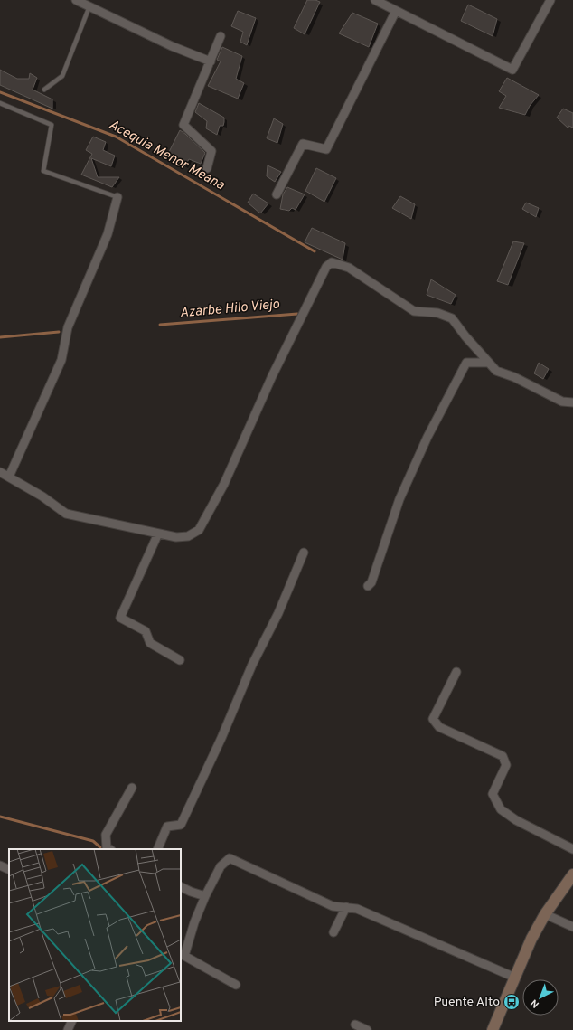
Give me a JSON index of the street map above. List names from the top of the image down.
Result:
{
  "water": ["Acequia Menor Meana", "Azarbe Hilo Viejo"],
  "places": {
    "bus stop": ["Puente Alto"]
  },
  "north": "bottom left"
}
